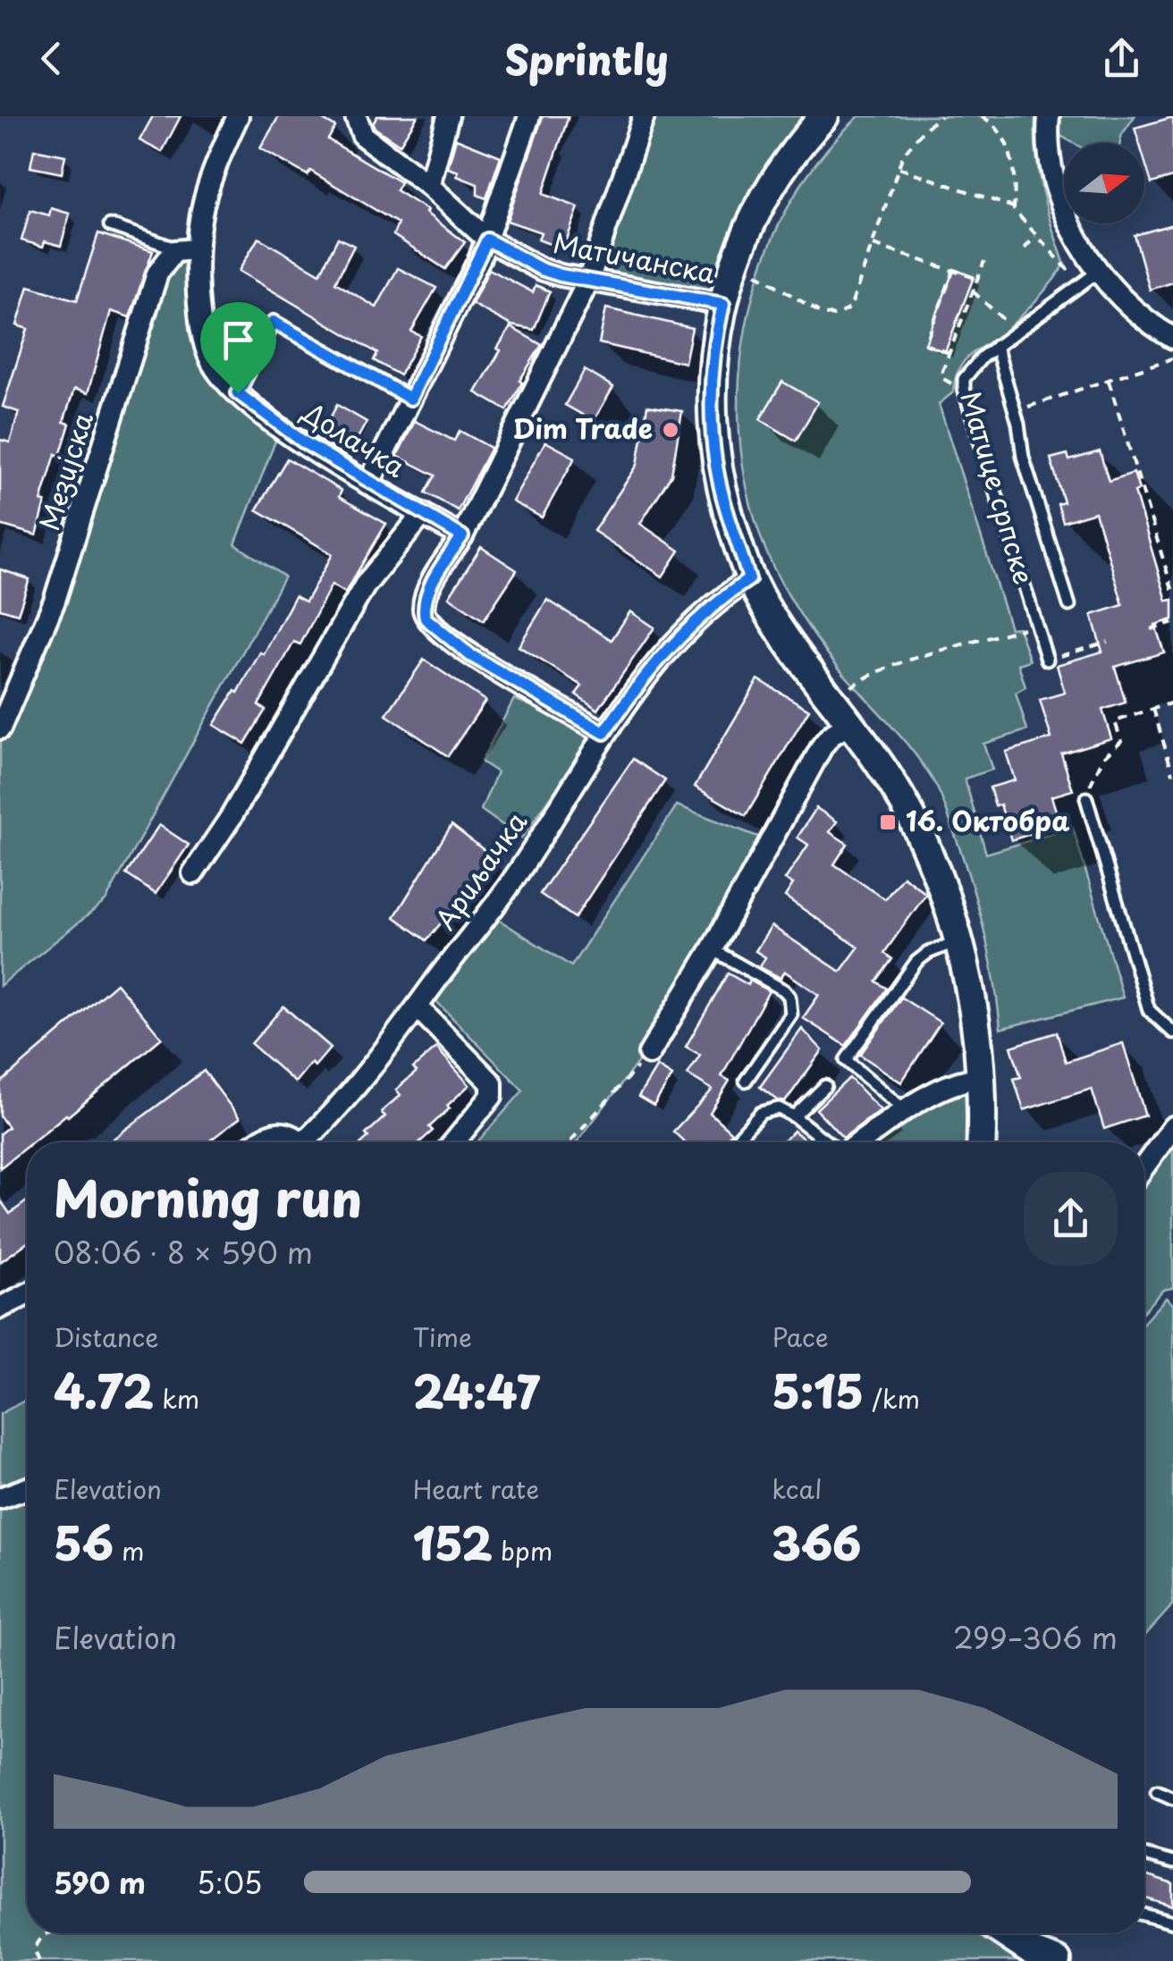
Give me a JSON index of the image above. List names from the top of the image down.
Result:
{
  "streets": {
    "street": [
      "Матичанска",
      "Долачка",
      "Мезијска",
      "Ариљачка"
    ],
    "lane": ["Матице српске"]
  },
  "crossings": [
    ["Долачка", "Мезијска"]
  ],
  "places": {
    "other": ["Dim Trade"],
    "transit": ["16. Октобра"]
  },
  "north": "right",
  "page": {
    "header": "Sprintly",
    "heading": ["Morning run", "08:06 · 8 × 590 m"],
    "stats": [
      ["Distance", "4.72 km"],
      ["Time", "24:47"],
      ["Pace", "5:15 /km"],
      ["Elevation", "56 m"],
      ["Heart rate", "152 bpm"],
      ["kcal", "366"]
    ],
    "chart": ["Elevation", "299–306 m"],
    "list": [
      {
        "name": "590 m",
        "note": "5:05"
      }
    ]
  }
}
